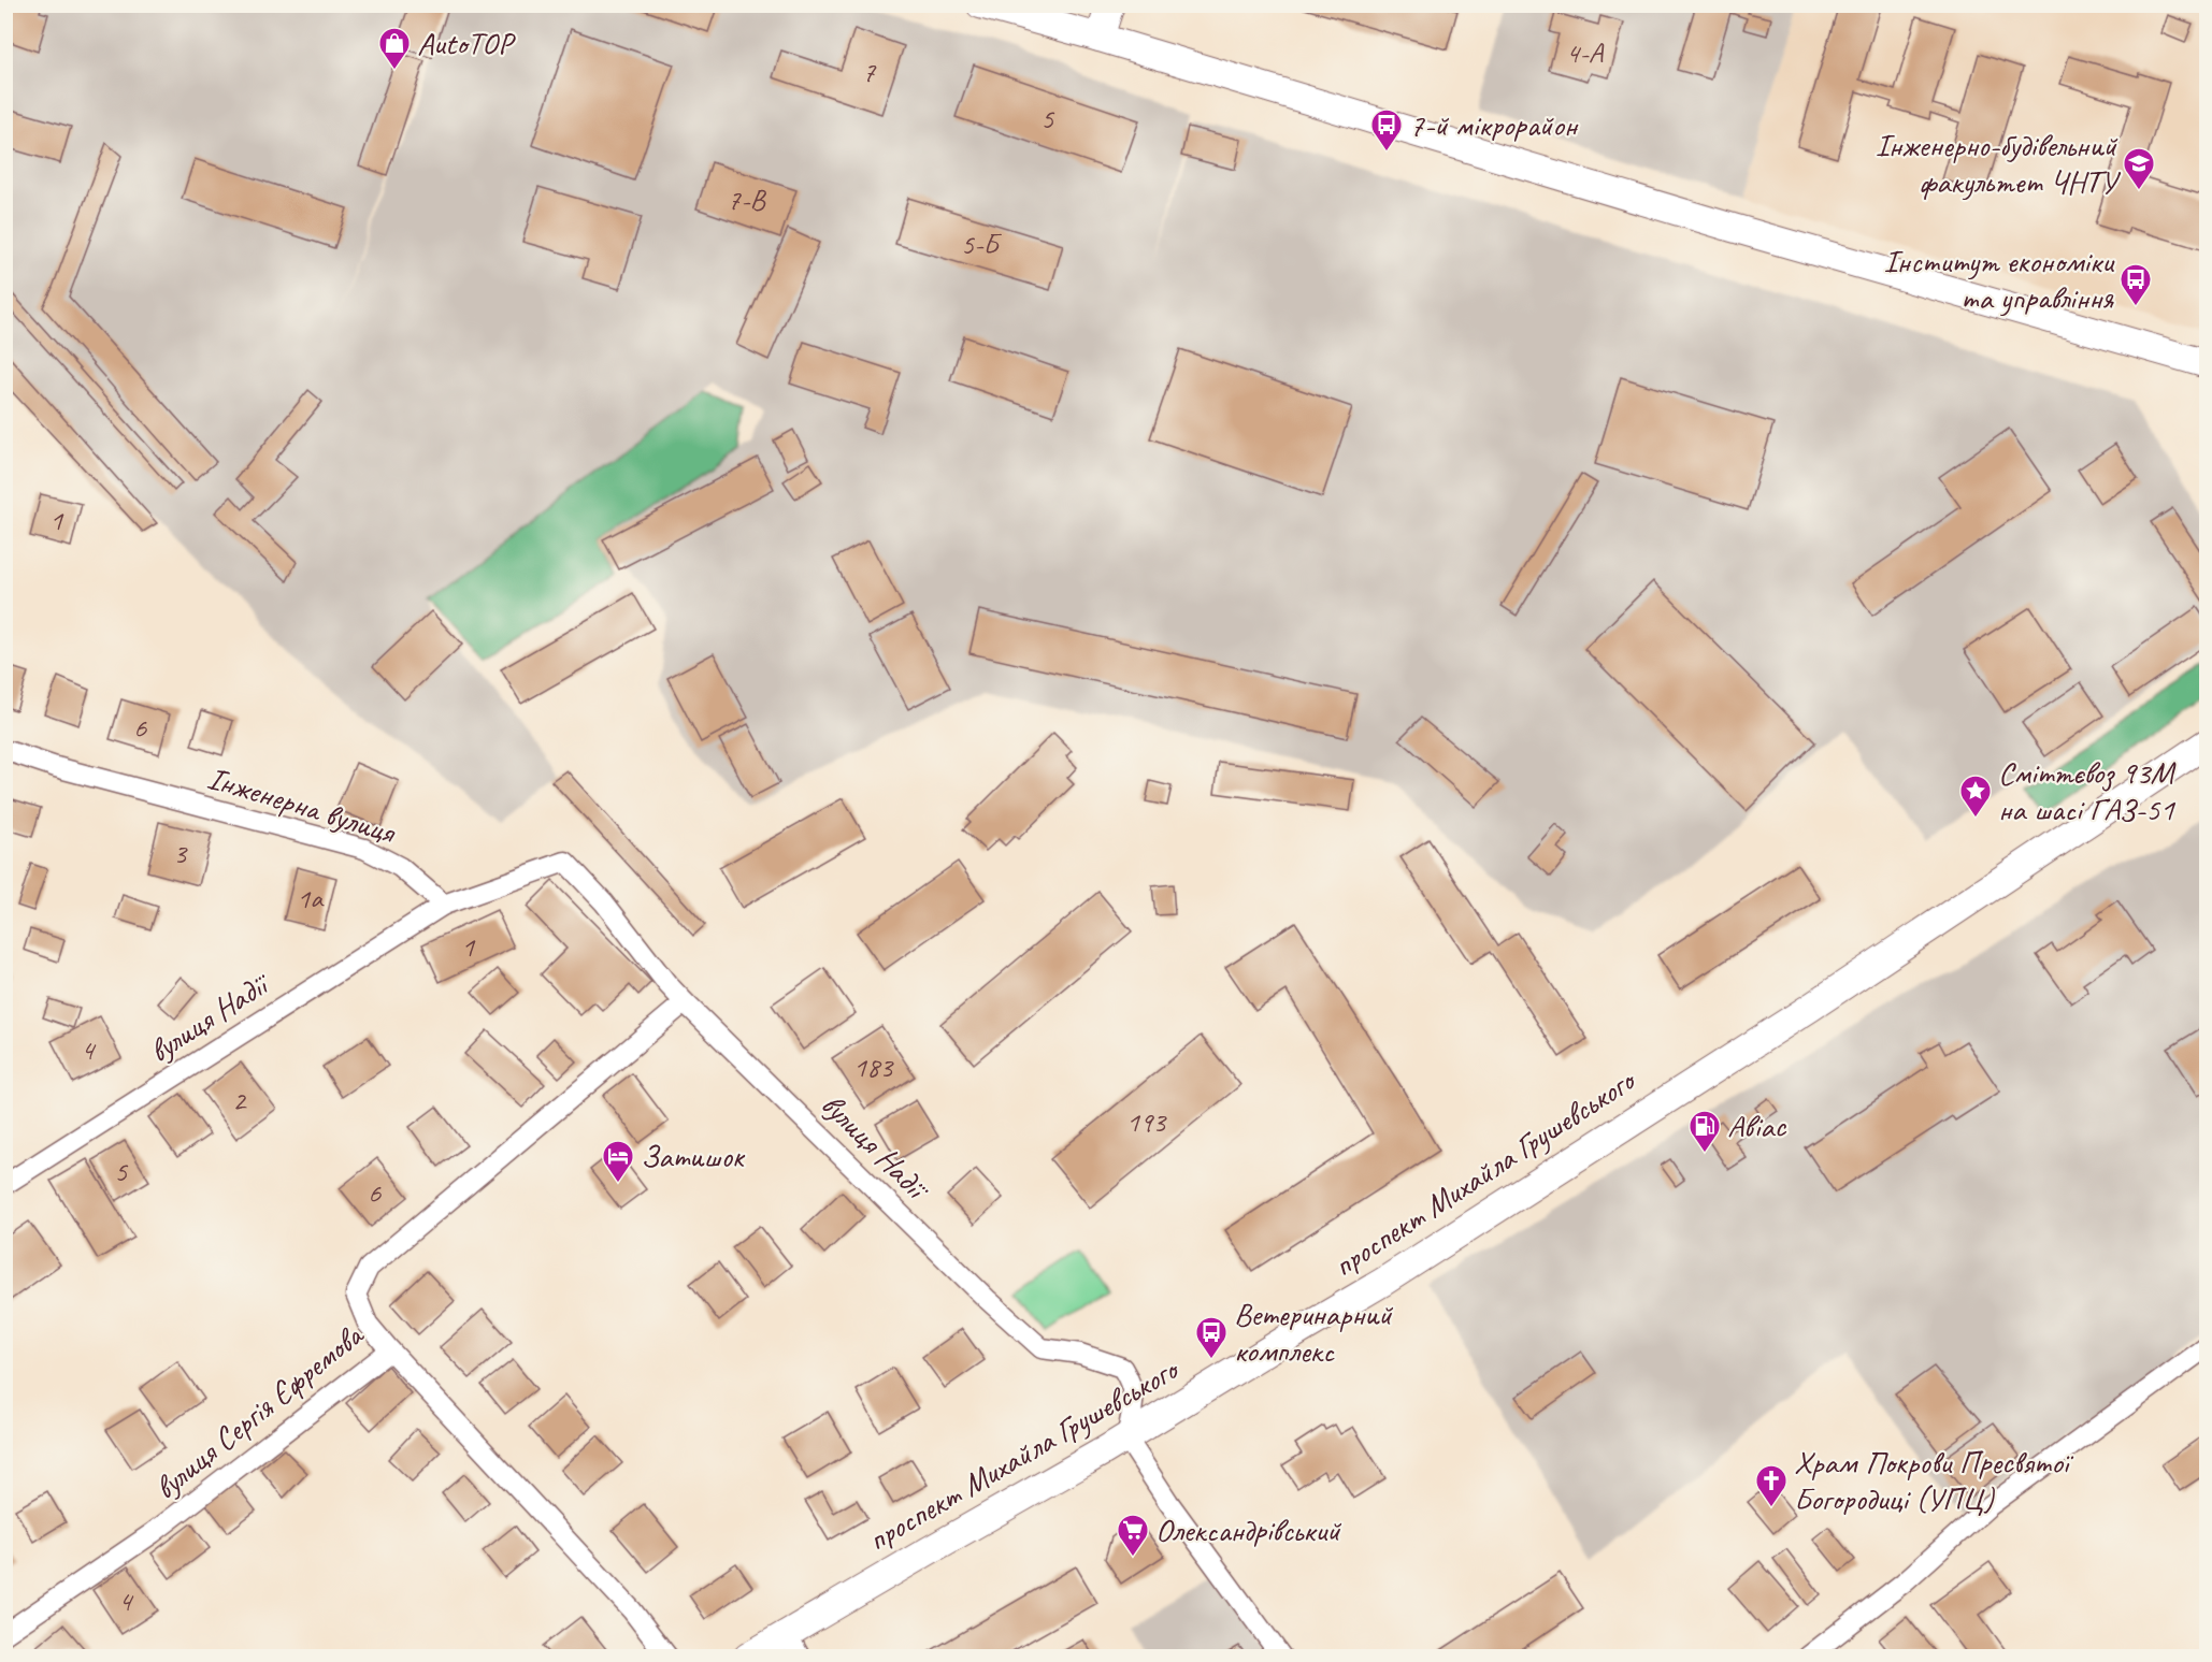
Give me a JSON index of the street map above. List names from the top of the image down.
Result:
{
  "streets": {
    "street": [
      "Інженерна вулиця",
      "вулиця Надії",
      "проспект Михайла Грушевського",
      "вулиця Сергія Єфремова"
    ]
  },
  "crossings": [
    ["Інженерна вулиця", "вулиця Надії"],
    ["вулиця Надії", "проспект Михайла Грушевського"],
    ["вулиця Надії", "вулиця Сергія Єфремова"]
  ],
  "places": {
    "shop": ["AutoTOP"],
    "bus stop": ["7-й мікрорайон", "Інститут економіки та управління", "Ветеринарний комплекс"],
    "school or university": ["Інженерно-будівельний факультет ЧНТУ"],
    "place": ["Сміттєвоз 93М на шасі ГАЗ-51"],
    "fuel station": ["Авіас"],
    "hotel": ["Затишок"],
    "church": ["Храм Покрови Пресвятої Богородиці (УПЦ)"],
    "supermarket": ["Олександрівський"]
  },
  "house_numbers": [
    "4-А",
    "7",
    "5",
    "7-В",
    "5-Б",
    "1",
    "6",
    "3",
    "1а",
    "1",
    "4",
    "183",
    "2",
    "193",
    "5",
    "6",
    "4"
  ]
}
